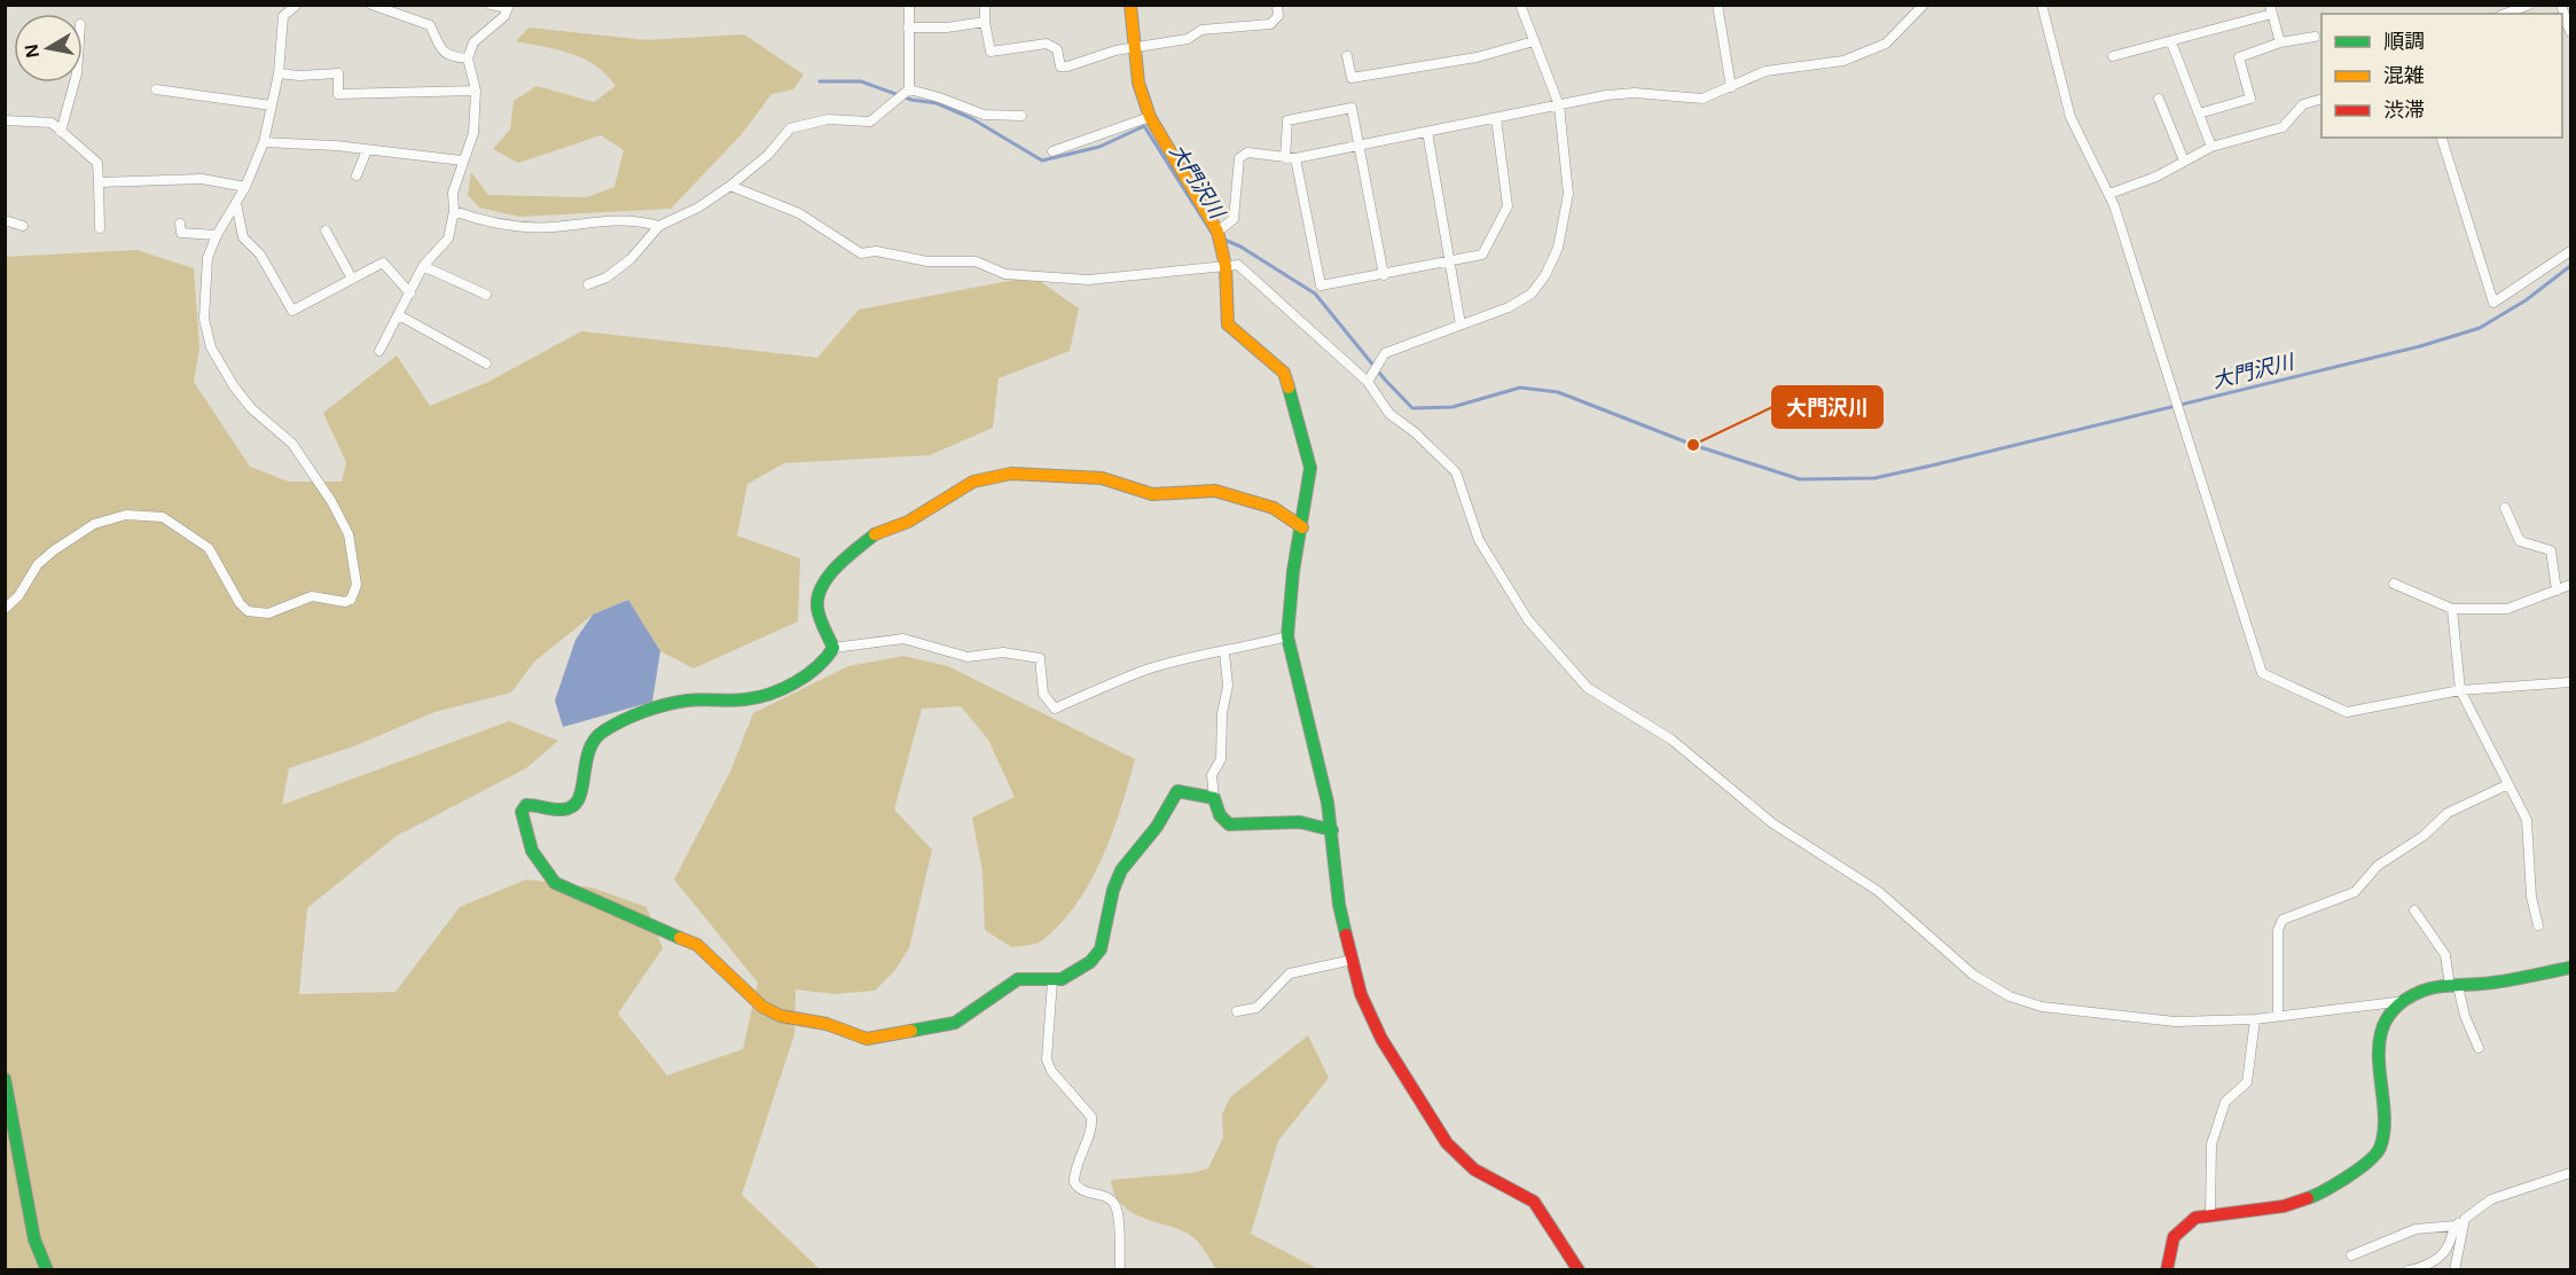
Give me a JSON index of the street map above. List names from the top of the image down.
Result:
{
  "water": ["大門沢川"],
  "places": ["大門沢川"],
  "legend": ["順調", "混雑", "渋滞"],
  "north": "left"
}
